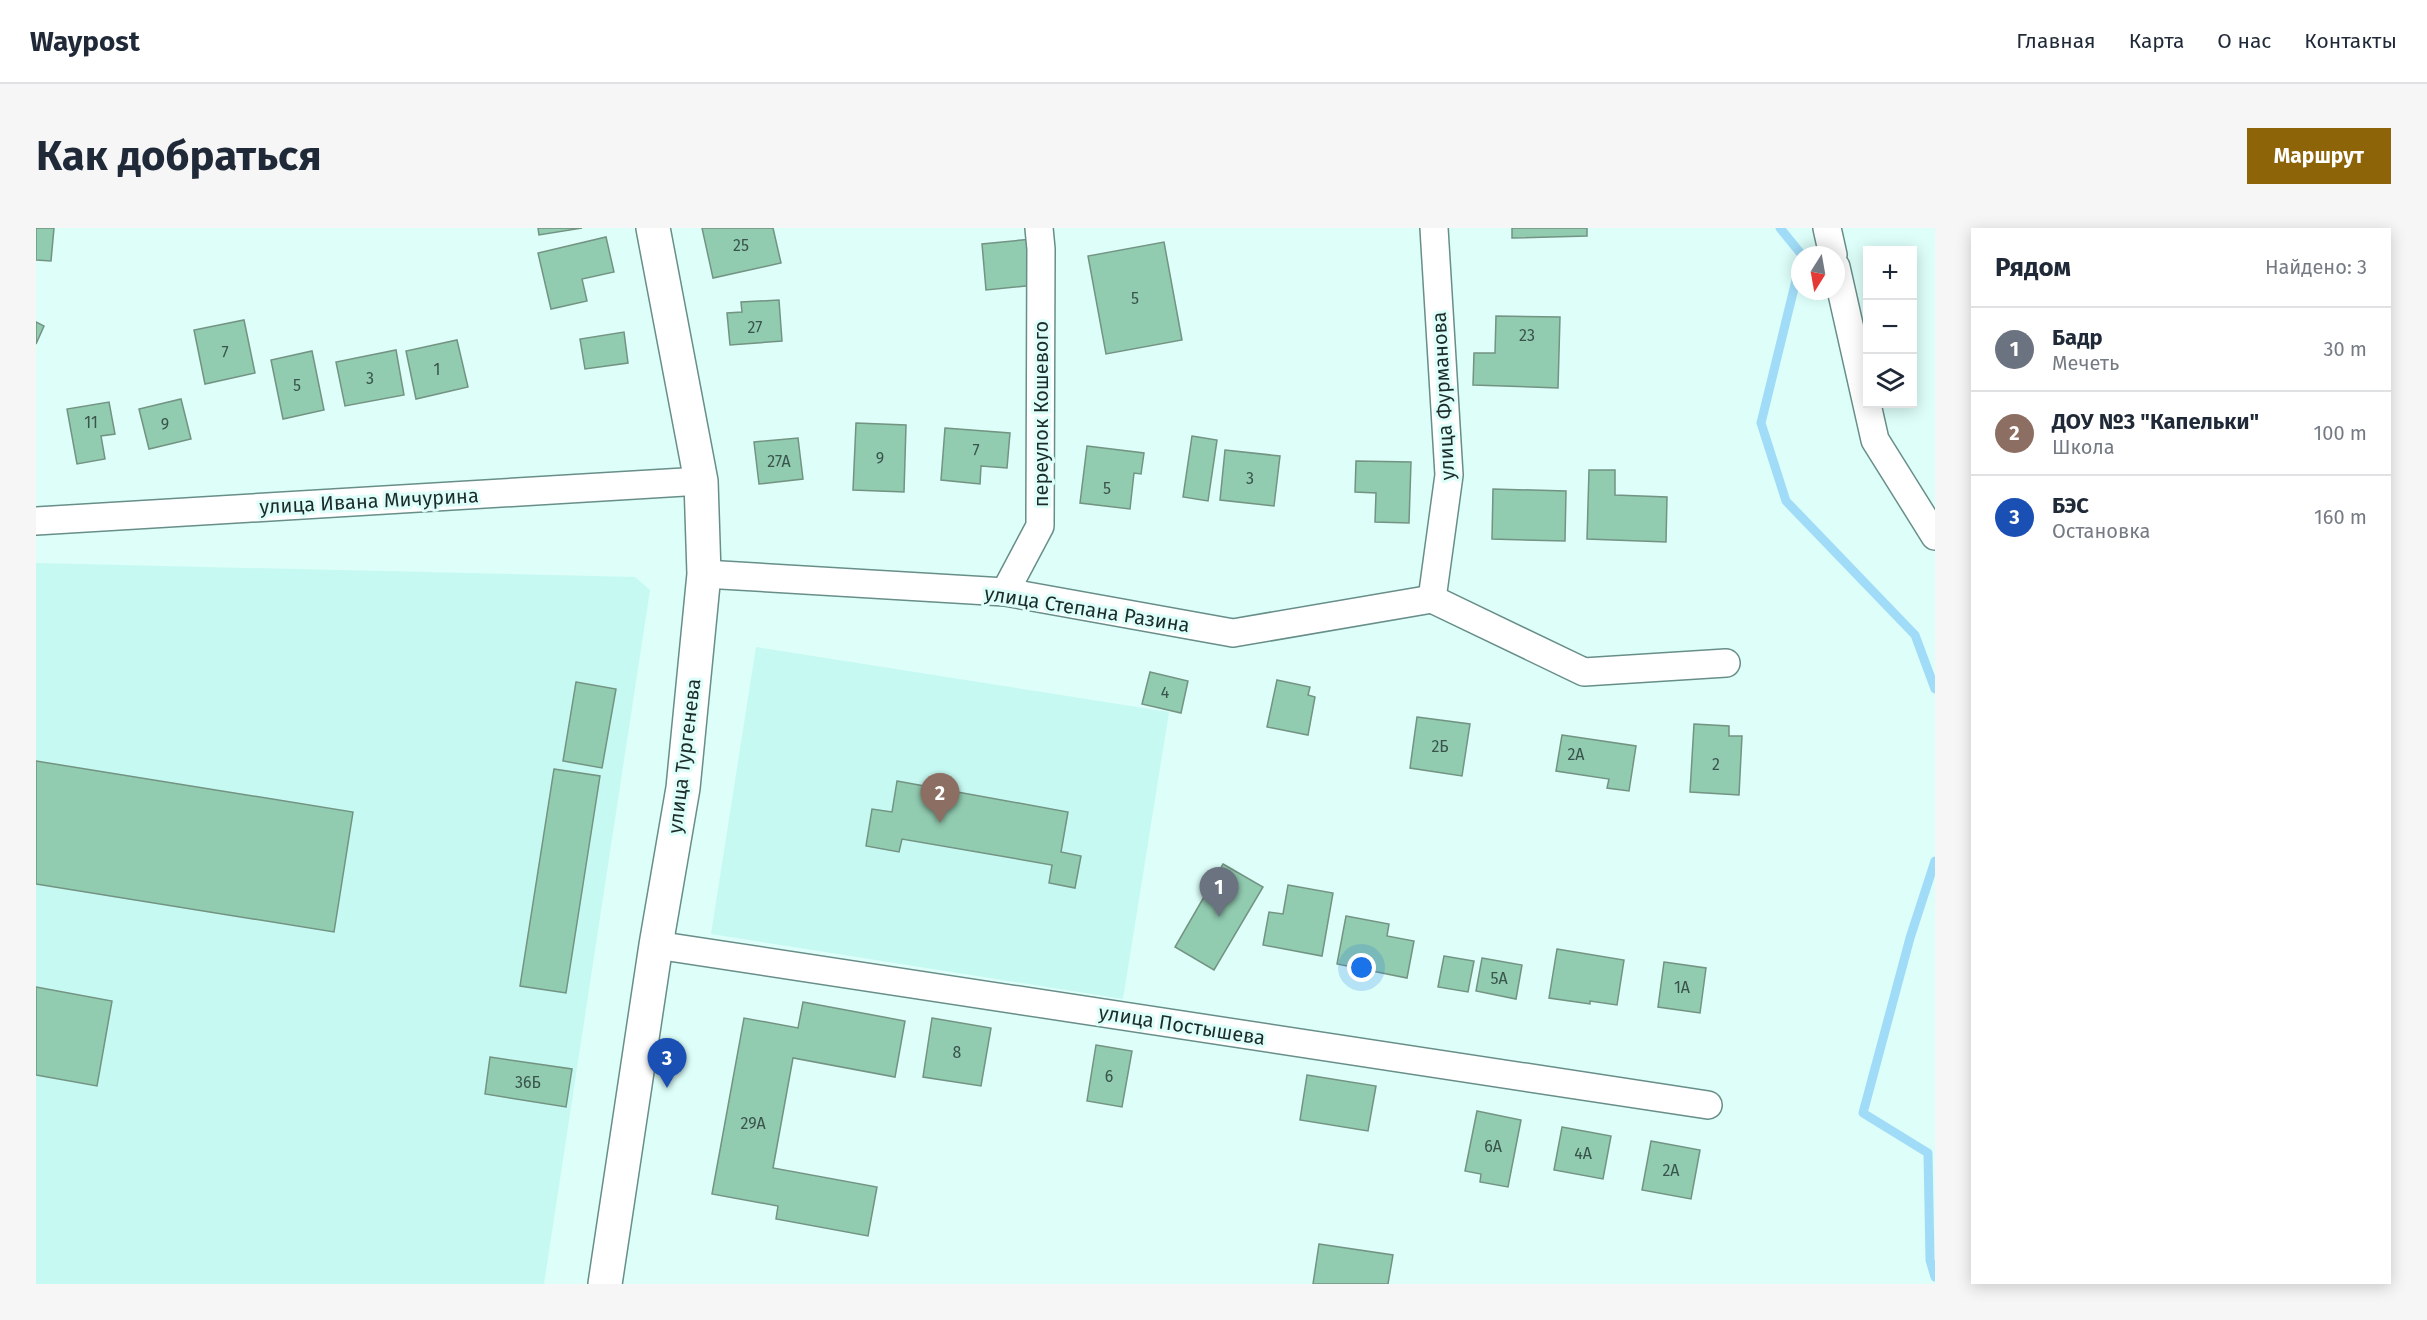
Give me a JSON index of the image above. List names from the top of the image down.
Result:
{
  "streets": {
    "street": [
      "улица Фурманова",
      "переулок Кошевого",
      "улица Ивана Мичурина",
      "улица Степана Разина",
      "улица Тургенева",
      "улица Постышева"
    ]
  },
  "crossings": [
    ["улица Фурманова", "улица Степана Разина"],
    ["переулок Кошевого", "улица Степана Разина"],
    ["улица Ивана Мичурина", "улица Тургенева"],
    ["улица Степана Разина", "улица Тургенева"],
    ["улица Тургенева", "улица Постышева"]
  ],
  "house_numbers": [
    "25",
    "5",
    "27",
    "23",
    "7",
    "1",
    "3",
    "5",
    "11",
    "9",
    "7",
    "9",
    "27А",
    "3",
    "5",
    "4",
    "2Б",
    "2А",
    "2",
    "5А",
    "1А",
    "8",
    "6",
    "36Б",
    "29А",
    "6А",
    "4А",
    "2А"
  ],
  "north": "bottom",
  "page": {
    "header": "Waypost",
    "nav": [
      "Главная",
      "Карта",
      "О нас",
      "Контакты"
    ],
    "buttons": "Маршрут",
    "title": "Как добраться",
    "heading": ["Рядом", "Найдено: 3"],
    "map_buttons": ["+", "−"],
    "list": [
      {
        "mark": "1",
        "name": "Бадр",
        "note": "Мечеть",
        "value": "30 m"
      },
      {
        "mark": "2",
        "name": "ДОУ №3 \"Капельки\"",
        "note": "Школа",
        "value": "100 m"
      },
      {
        "mark": "3",
        "name": "БЭС",
        "note": "Остановка",
        "value": "160 m"
      }
    ],
    "pins": ["2", "1", "3"]
  }
}
